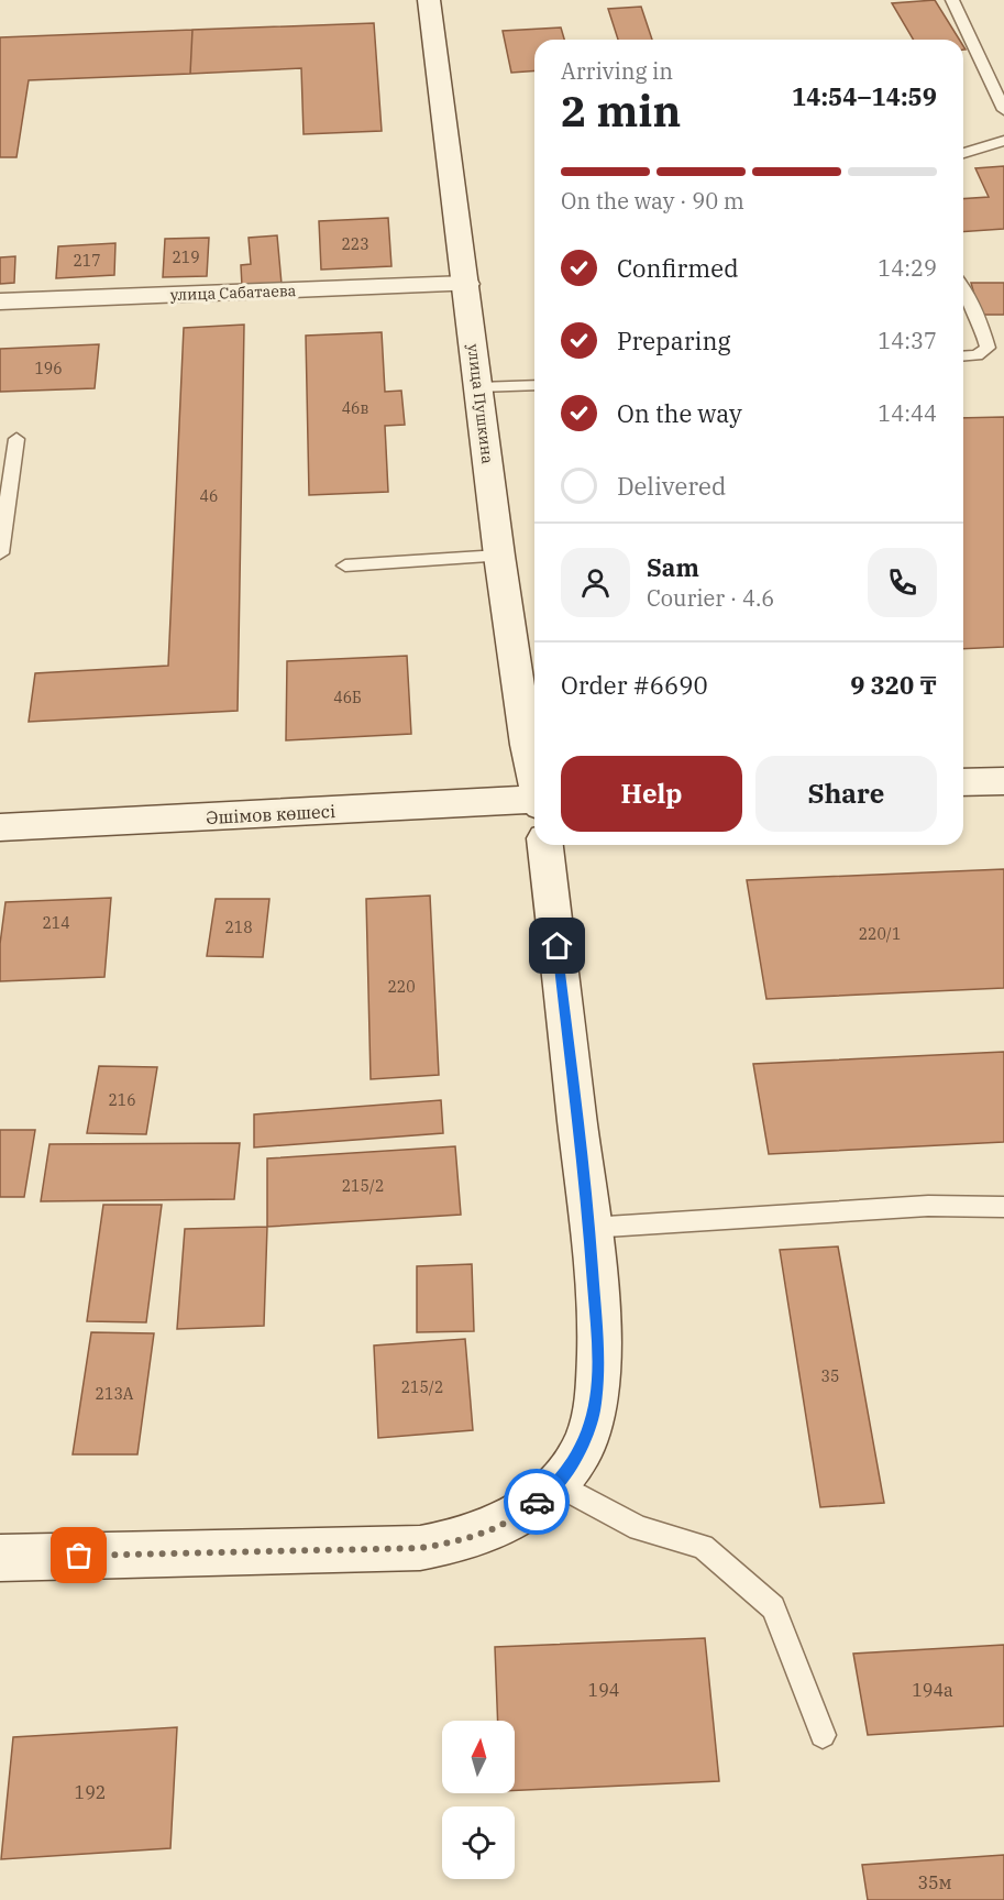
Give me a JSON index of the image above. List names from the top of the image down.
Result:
{
  "streets": {
    "street": ["улица Сабатаева", "улица Пушкина", "Әшімов көшесі"]
  },
  "crossings": [
    ["улица Сабатаева", "улица Пушкина"]
  ],
  "house_numbers": [
    "223",
    "219",
    "217",
    "196",
    "46в",
    "46",
    "46Б",
    "214",
    "218",
    "220/1",
    "220",
    "216",
    "215/2",
    "35",
    "215/2",
    "213А",
    "194",
    "194а",
    "192",
    "35м"
  ],
  "north": "top",
  "page": {
    "heading": ["2 min", "Arriving in", "14:54–14:59"],
    "panel": [
      "Sam",
      "Courier · 4.6",
      "Order #6690",
      "9 320 ₸"
    ],
    "bar": "On the way · 90 m",
    "list": [
      ["Confirmed", "14:29"],
      ["Preparing", "14:37"],
      ["On the way", "14:44"],
      "Delivered"
    ],
    "buttons": ["Help", "Share"]
  }
}
